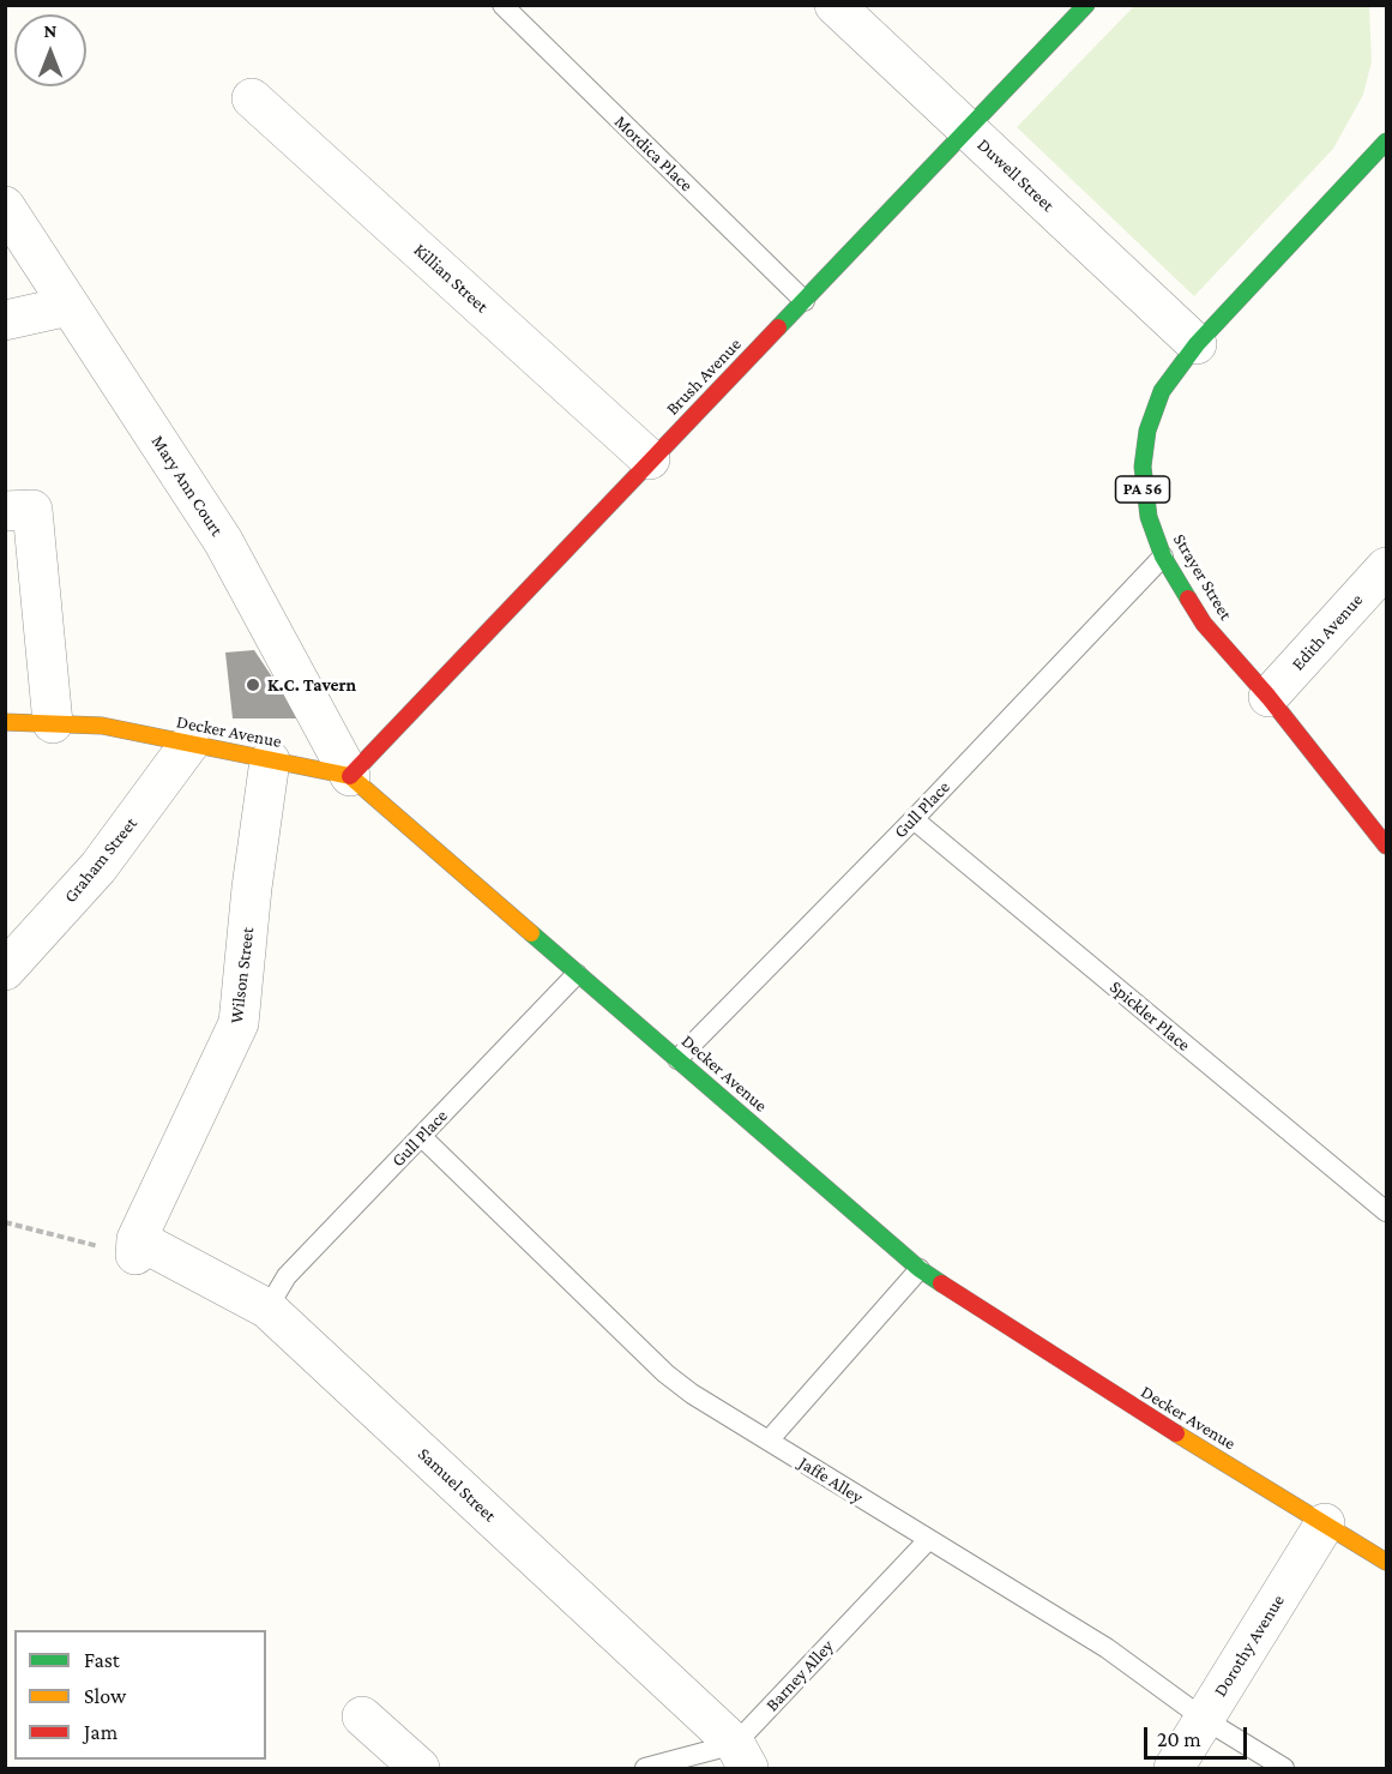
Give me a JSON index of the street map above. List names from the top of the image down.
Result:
{
  "streets": {
    "main road": [
      "Brush Avenue",
      "PA 56",
      "Strayer Street",
      "Decker Avenue"
    ],
    "street": [
      "Duwell Street",
      "Killian Street",
      "Mary Ann Court",
      "Edith Avenue",
      "Graham Street",
      "Wilson Street",
      "Samuel Street",
      "Dorothy Avenue"
    ],
    "lane": [
      "Mordica Place",
      "Gull Place",
      "Spickler Place",
      "Jaffe Alley",
      "Barney Alley"
    ]
  },
  "crossings": [
    ["Mordica Place", "Brush Avenue"],
    ["Duwell Street", "Brush Avenue"],
    ["Duwell Street", "Strayer Street"],
    ["Killian Street", "Brush Avenue"],
    ["Brush Avenue", "Mary Ann Court"],
    ["Brush Avenue", "Decker Avenue"],
    ["Mary Ann Court", "Decker Avenue"],
    ["Strayer Street", "Edith Avenue"],
    ["Strayer Street", "Gull Place"],
    ["Decker Avenue", "Gull Place"],
    ["Decker Avenue", "Graham Street"],
    ["Decker Avenue", "Wilson Street"],
    ["Decker Avenue", "Dorothy Avenue"],
    ["Gull Place", "Spickler Place"],
    ["Gull Place", "Jaffe Alley"],
    ["Gull Place", "Samuel Street"],
    ["Wilson Street", "Samuel Street"],
    ["Jaffe Alley", "Dorothy Avenue"],
    ["Jaffe Alley", "Barney Alley"],
    ["Samuel Street", "Barney Alley"]
  ],
  "places": ["K.C. Tavern"],
  "legend": ["Fast", "Slow", "Jam"],
  "scale_bar": "20 m",
  "north": "top"
}
